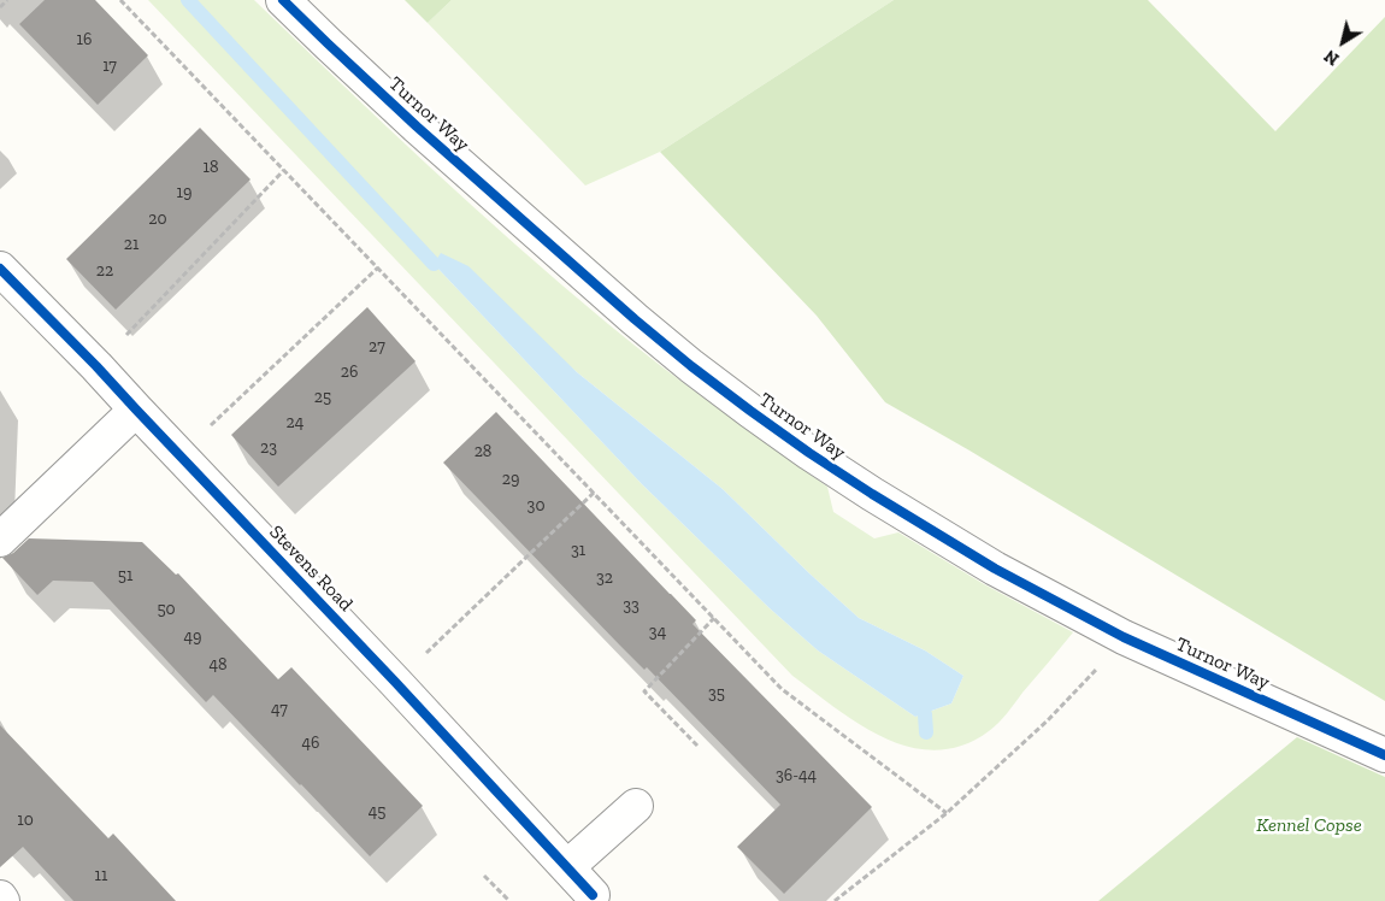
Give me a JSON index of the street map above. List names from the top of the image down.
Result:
{
  "streets": {
    "street": ["Turnor Way", "Stevens Road"]
  },
  "parks": ["Kennel Copse"],
  "house_numbers": [
    "16",
    "17",
    "18",
    "19",
    "20",
    "21",
    "22",
    "27",
    "26",
    "25",
    "24",
    "23",
    "28",
    "29",
    "30",
    "31",
    "51",
    "32",
    "33",
    "50",
    "34",
    "49",
    "48",
    "35",
    "47",
    "46",
    "36-44",
    "45",
    "10",
    "11"
  ],
  "north": "bottom left"
}
